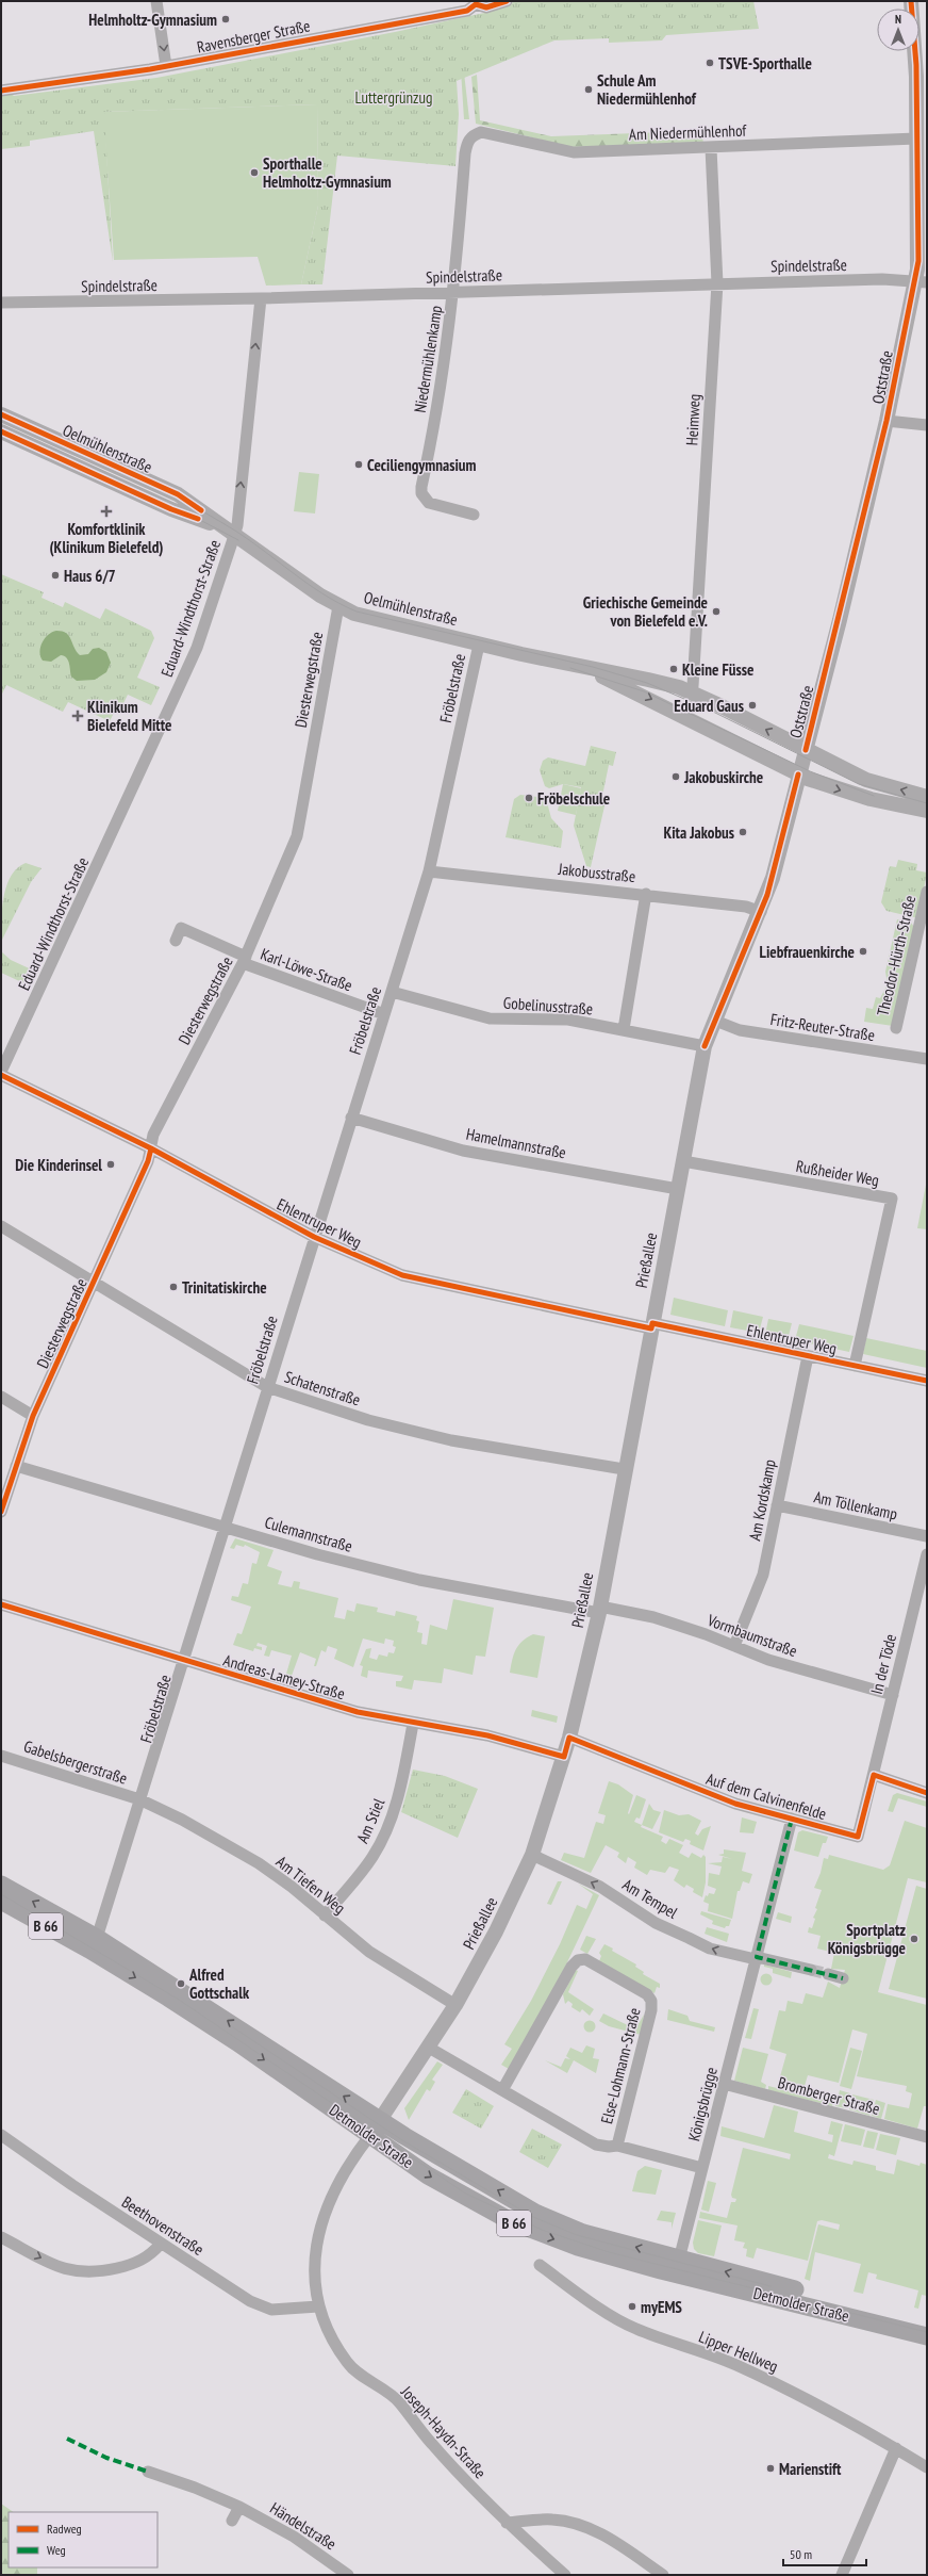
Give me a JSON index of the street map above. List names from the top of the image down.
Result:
{
  "streets": {
    "main road": ["B 66", "Detmolder Straße"],
    "street": [
      "Ravensberger Straße",
      "Am Niedermühlenhof",
      "Spindelstraße",
      "Niedermühlenkamp",
      "Oststraße",
      "Heimweg",
      "Oelmühlenstraße",
      "Eduard-Windthorst-Straße",
      "Diesterwegstraße",
      "Fröbelstraße",
      "Jakobusstraße",
      "Theodor-Hürth-Straße",
      "Karl-Löwe-Straße",
      "Gobelinusstraße",
      "Fritz-Reuter-Straße",
      "Hamelmannstraße",
      "Rußheider Weg",
      "Ehlentruper Weg",
      "Prießallee",
      "Schatenstraße",
      "Am Kordskamp",
      "Am Töllenkamp",
      "Culemannstraße",
      "Vormbaumstraße",
      "In der Töde",
      "Andreas-Lamey-Straße",
      "Gabelsbergerstraße",
      "Auf dem Calvinenfelde",
      "Am Stiel",
      "Am Tiefen Weg",
      "Am Tempel",
      "Else-Lohmann-Straße",
      "Bromberger Straße",
      "Königsbrügge",
      "Beethovenstraße",
      "Lipper Hellweg",
      "Joseph-Haydn-Straße",
      "Händelstraße"
    ]
  },
  "crossings": [
    ["Am Niedermühlenhof", "Niedermühlenkamp"],
    ["Am Niedermühlenhof", "Oststraße"],
    ["Am Niedermühlenhof", "Heimweg"],
    ["Spindelstraße", "Niedermühlenkamp"],
    ["Spindelstraße", "Oststraße"],
    ["Spindelstraße", "Heimweg"],
    ["Spindelstraße", "Eduard-Windthorst-Straße"],
    ["Oststraße", "Oelmühlenstraße"],
    ["Oststraße", "Jakobusstraße"],
    ["Oststraße", "Gobelinusstraße"],
    ["Oststraße", "Fritz-Reuter-Straße"],
    ["Oststraße", "Prießallee"],
    ["Heimweg", "Oelmühlenstraße"],
    ["Oelmühlenstraße", "Eduard-Windthorst-Straße"],
    ["Oelmühlenstraße", "Diesterwegstraße"],
    ["Oelmühlenstraße", "Fröbelstraße"],
    ["Diesterwegstraße", "Karl-Löwe-Straße"],
    ["Diesterwegstraße", "Ehlentruper Weg"],
    ["Diesterwegstraße", "Schatenstraße"],
    ["Diesterwegstraße", "Culemannstraße"],
    ["Fröbelstraße", "Jakobusstraße"],
    ["Fröbelstraße", "Karl-Löwe-Straße"],
    ["Fröbelstraße", "Gobelinusstraße"],
    ["Fröbelstraße", "Hamelmannstraße"],
    ["Fröbelstraße", "Ehlentruper Weg"],
    ["Fröbelstraße", "Schatenstraße"],
    ["Fröbelstraße", "Culemannstraße"],
    ["Fröbelstraße", "Andreas-Lamey-Straße"],
    ["Fröbelstraße", "Gabelsbergerstraße"],
    ["Fröbelstraße", "Am Tiefen Weg"],
    ["Fröbelstraße", "Detmolder Straße"],
    ["Gobelinusstraße", "Prießallee"],
    ["Hamelmannstraße", "Prießallee"],
    ["Rußheider Weg", "Ehlentruper Weg"],
    ["Rußheider Weg", "Prießallee"],
    ["Ehlentruper Weg", "Prießallee"],
    ["Ehlentruper Weg", "Am Kordskamp"],
    ["Prießallee", "Schatenstraße"],
    ["Prießallee", "Culemannstraße"],
    ["Prießallee", "Vormbaumstraße"],
    ["Prießallee", "Andreas-Lamey-Straße"],
    ["Prießallee", "Auf dem Calvinenfelde"],
    ["Prießallee", "Am Tiefen Weg"],
    ["Prießallee", "Am Tempel"],
    ["Prießallee", "Else-Lohmann-Straße"],
    ["Prießallee", "Detmolder Straße"],
    ["Prießallee", "Joseph-Haydn-Straße"],
    ["Am Kordskamp", "Am Töllenkamp"],
    ["Am Kordskamp", "Vormbaumstraße"],
    ["Culemannstraße", "Vormbaumstraße"],
    ["Vormbaumstraße", "In der Töde"],
    ["In der Töde", "Auf dem Calvinenfelde"],
    ["Andreas-Lamey-Straße", "Am Stiel"],
    ["Gabelsbergerstraße", "Am Tiefen Weg"],
    ["Auf dem Calvinenfelde", "Königsbrügge"],
    ["Am Stiel", "Am Tiefen Weg"],
    ["Am Tempel", "Königsbrügge"],
    ["Else-Lohmann-Straße", "Königsbrügge"],
    ["Bromberger Straße", "Königsbrügge"],
    ["Königsbrügge", "Detmolder Straße"],
    ["Detmolder Straße", "Joseph-Haydn-Straße"],
    ["Beethovenstraße", "Joseph-Haydn-Straße"]
  ],
  "one_way": ["Am Tempel"],
  "parks": ["Luttergrünzug"],
  "places": {
    "other": [
      "Helmholtz-Gymnasium",
      "TSVE-Sporthalle",
      "Schule Am Niedermühlenhof",
      "Sporthalle Helmholtz-Gymnasium",
      "Ceciliengymnasium",
      "Haus 6/7",
      "Griechische Gemeinde von Bielefeld e.V.",
      "Kleine Füsse",
      "Eduard Gaus",
      "Jakobuskirche",
      "Fröbelschule",
      "Kita Jakobus",
      "Liebfrauenkirche",
      "Die Kinderinsel",
      "Trinitatiskirche",
      "Sportplatz Königsbrügge",
      "Alfred Gottschalk",
      "myEMS",
      "Marienstift"
    ],
    "health": ["Komfortklinik (Klinikum Bielefeld)", "Klinikum Bielefeld Mitte"]
  },
  "legend": ["Radweg", "Weg"],
  "scale_bar": "50 m",
  "north": "top"
}
